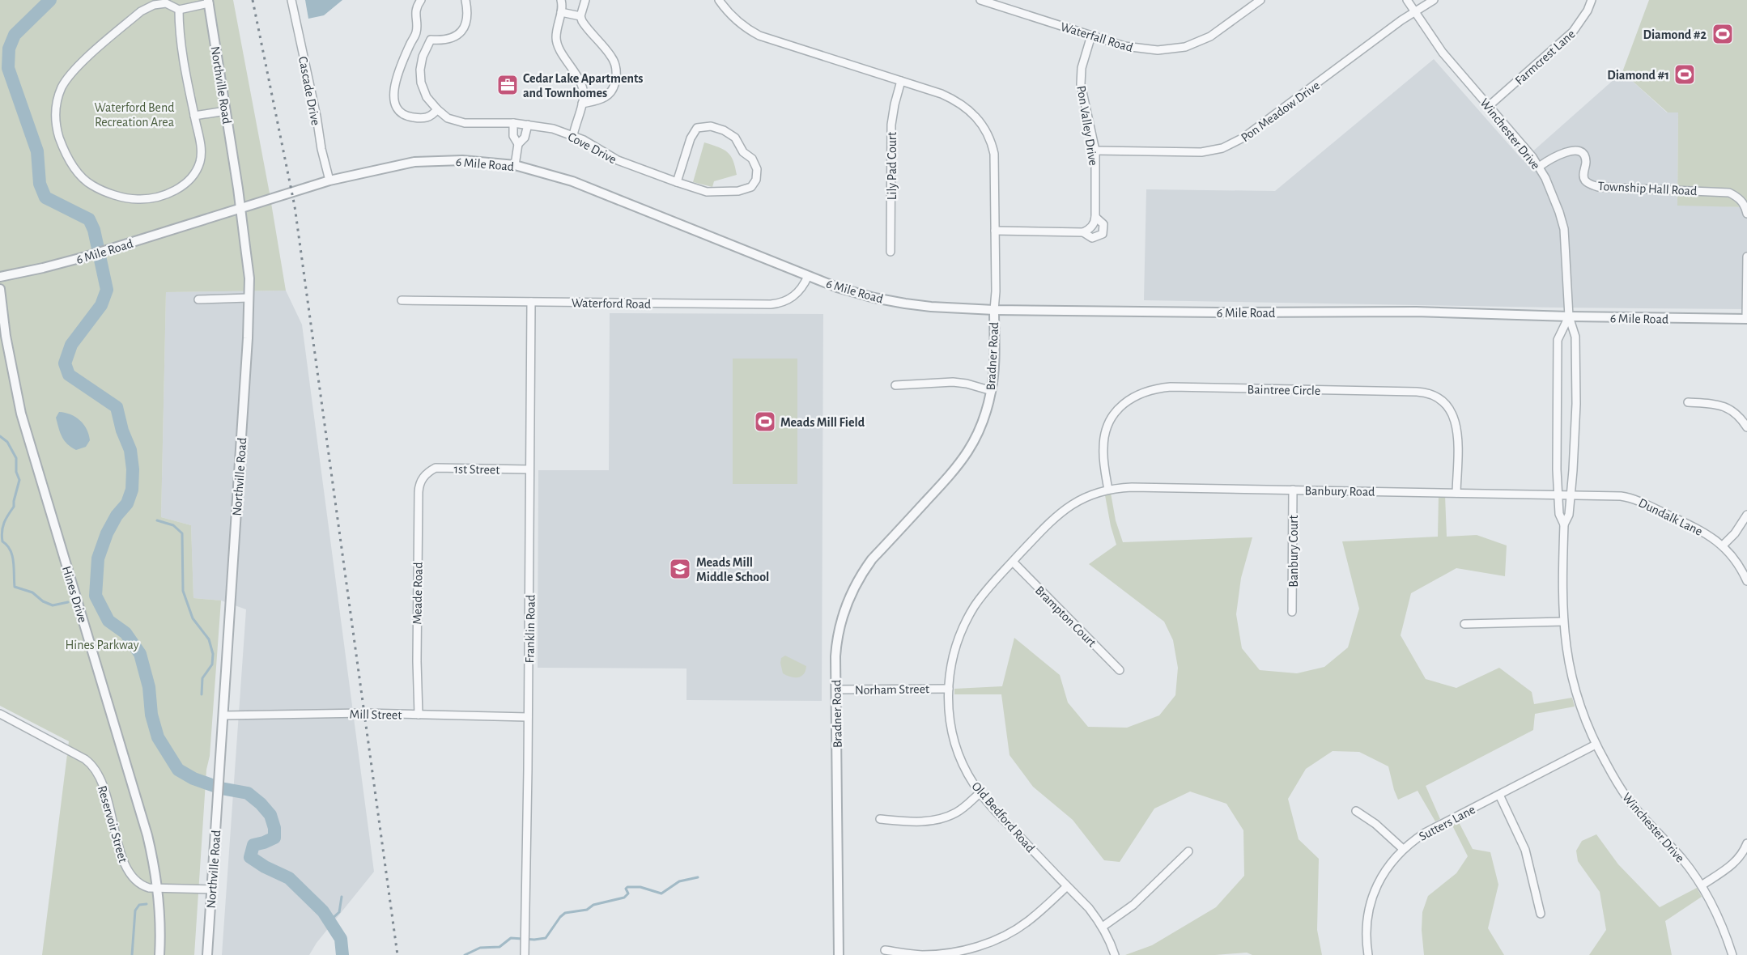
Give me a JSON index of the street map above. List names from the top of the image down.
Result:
{
  "streets": {
    "street": [
      "Waterfall Road",
      "Farmcrest Lane",
      "Northville Road",
      "Cascade Drive",
      "Pon Meadow Drive",
      "Pon Valley Drive",
      "Winchester Drive",
      "Cove Drive",
      "6 Mile Road",
      "Lily Pad Court",
      "Township Hall Road",
      "Waterford Road",
      "Bradner Road",
      "Baintree Circle",
      "1st Street",
      "Banbury Road",
      "Dundalk Lane",
      "Banbury Court",
      "Meade Road",
      "Hines Drive",
      "Brampton Court",
      "Franklin Road",
      "Norham Street",
      "Mill Street",
      "Old Bedford Road",
      "Sutters Lane",
      "Reservoir Street"
    ]
  },
  "crossings": [
    ["Waterfall Road", "Pon Valley Drive"],
    ["Farmcrest Lane", "Winchester Drive"],
    ["Northville Road", "6 Mile Road"],
    ["Northville Road", "Mill Street"],
    ["Northville Road", "Reservoir Street"],
    ["Cascade Drive", "6 Mile Road"],
    ["Pon Meadow Drive", "Pon Valley Drive"],
    ["Pon Meadow Drive", "Winchester Drive"],
    ["Pon Valley Drive", "Bradner Road"],
    ["Winchester Drive", "6 Mile Road"],
    ["Winchester Drive", "Township Hall Road"],
    ["Winchester Drive", "Banbury Road"],
    ["Winchester Drive", "Dundalk Lane"],
    ["Winchester Drive", "Sutters Lane"],
    ["6 Mile Road", "Waterford Road"],
    ["6 Mile Road", "Bradner Road"],
    ["Lily Pad Court", "Bradner Road"],
    ["Waterford Road", "Franklin Road"],
    ["Bradner Road", "Norham Street"],
    ["Baintree Circle", "Banbury Road"],
    ["Baintree Circle", "Old Bedford Road"],
    ["1st Street", "Meade Road"],
    ["1st Street", "Franklin Road"],
    ["Banbury Road", "Dundalk Lane"],
    ["Banbury Road", "Banbury Court"],
    ["Banbury Road", "Old Bedford Road"],
    ["Meade Road", "Mill Street"],
    ["Hines Drive", "Reservoir Street"],
    ["Brampton Court", "Old Bedford Road"],
    ["Franklin Road", "Mill Street"],
    ["Norham Street", "Old Bedford Road"]
  ],
  "parks": ["Waterford Bend Recreation Area", "Hines Parkway"],
  "places": {
    "sports": ["Diamond #2", "Diamond #1", "Meads Mill Field"],
    "office": ["Cedar Lake Apartments and Townhomes"],
    "school or university": ["Meads Mill Middle School"]
  }
}
